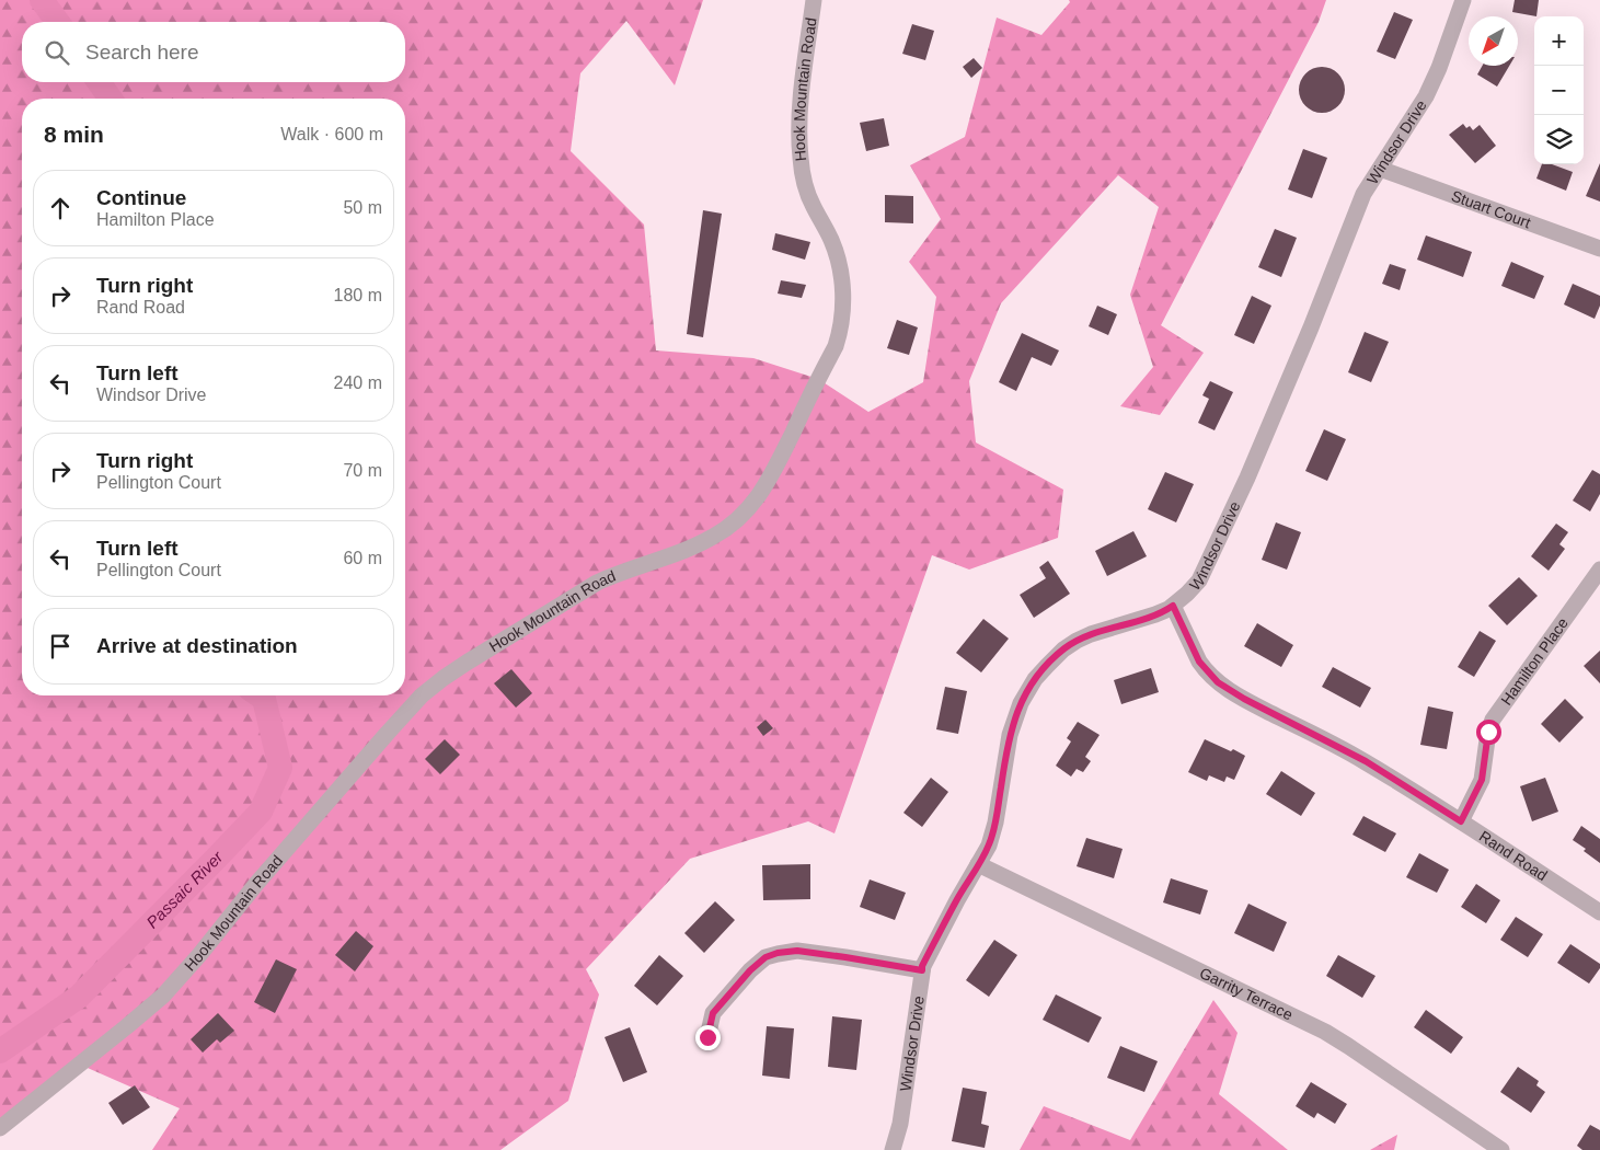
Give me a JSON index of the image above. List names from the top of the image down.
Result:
{
  "streets": {
    "street": [
      "Hook Mountain Road",
      "Windsor Drive",
      "Stuart Court",
      "Hamilton Place",
      "Rand Road",
      "Garrity Terrace"
    ]
  },
  "crossings": [
    ["Windsor Drive", "Stuart Court"],
    ["Windsor Drive", "Rand Road"],
    ["Windsor Drive", "Garrity Terrace"],
    ["Hamilton Place", "Rand Road"]
  ],
  "water": ["Passaic River"],
  "north": "bottom left",
  "page": {
    "map_buttons": ["+", "−"],
    "search": "Search here",
    "heading": ["8 min", "Walk · 600 m"],
    "list": [
      ["Continue", "Hamilton Place", "50 m"],
      ["Turn right", "Rand Road", "180 m"],
      ["Turn left", "Windsor Drive", "240 m"],
      ["Turn right", "Pellington Court", "70 m"],
      ["Turn left", "Pellington Court", "60 m"],
      "Arrive at destination"
    ]
  }
}
